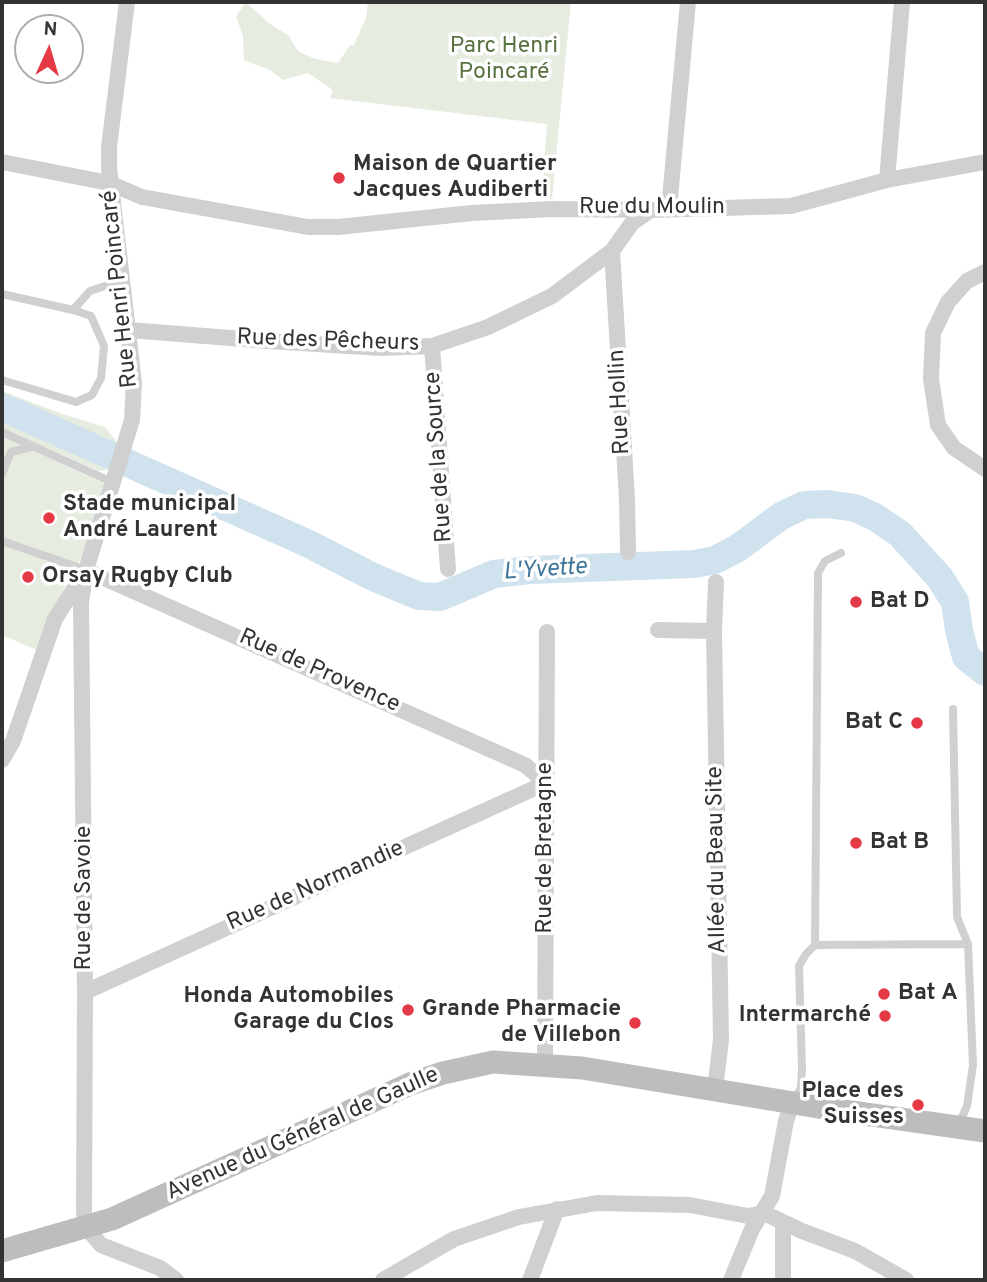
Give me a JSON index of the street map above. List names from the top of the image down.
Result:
{
  "streets": {
    "main road": ["Avenue du Général de Gaulle"],
    "street": [
      "Rue du Moulin",
      "Rue Henri Poincaré",
      "Rue des Pêcheurs",
      "Rue Hollin",
      "Rue de la Source",
      "Rue de Provence",
      "Rue de Bretagne",
      "Allée du Beau Site",
      "Rue de Normandie",
      "Rue de Savoie"
    ]
  },
  "crossings": [
    ["Rue du Moulin", "Rue Henri Poincaré"],
    ["Rue du Moulin", "Rue des Pêcheurs"],
    ["Rue Henri Poincaré", "Rue des Pêcheurs"],
    ["Rue Henri Poincaré", "Rue de Provence"],
    ["Rue Henri Poincaré", "Rue de Savoie"],
    ["Rue des Pêcheurs", "Rue Hollin"],
    ["Rue des Pêcheurs", "Rue de la Source"],
    ["Rue de Provence", "Rue de Bretagne"],
    ["Rue de Provence", "Rue de Normandie"],
    ["Rue de Provence", "Rue de Savoie"],
    ["Rue de Bretagne", "Rue de Normandie"],
    ["Rue de Bretagne", "Avenue du Général de Gaulle"],
    ["Allée du Beau Site", "Avenue du Général de Gaulle"],
    ["Rue de Normandie", "Rue de Savoie"],
    ["Rue de Savoie", "Avenue du Général de Gaulle"]
  ],
  "water": ["L'Yvette"],
  "parks": ["Parc Henri Poincaré"],
  "places": [
    "Maison de Quartier Jacques Audiberti",
    "Stade municipal André Laurent",
    "Orsay Rugby Club",
    "Bat D",
    "Bat C",
    "Bat B",
    "Bat A",
    "Honda Automobiles Garage du Clos",
    "Intermarché",
    "Grande Pharmacie de Villebon",
    "Place des Suisses"
  ],
  "north": "top"
}
